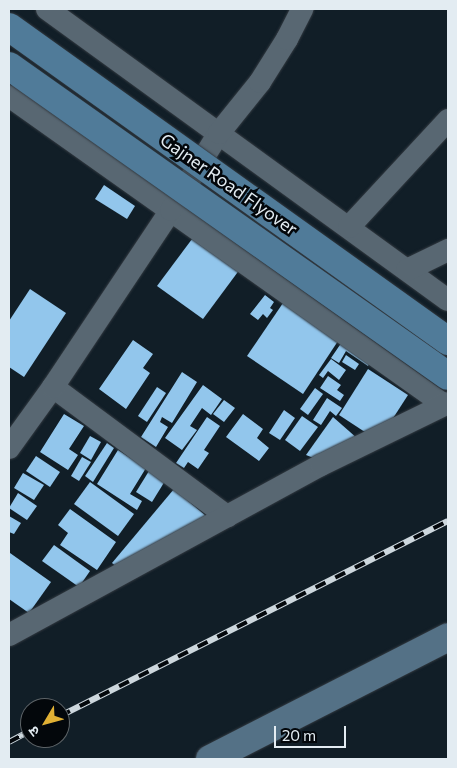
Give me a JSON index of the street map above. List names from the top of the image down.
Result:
{
  "streets": {
    "main road": ["Gajner Road Flyover"]
  },
  "scale_bar": "20 m",
  "north": "bottom left"
}
